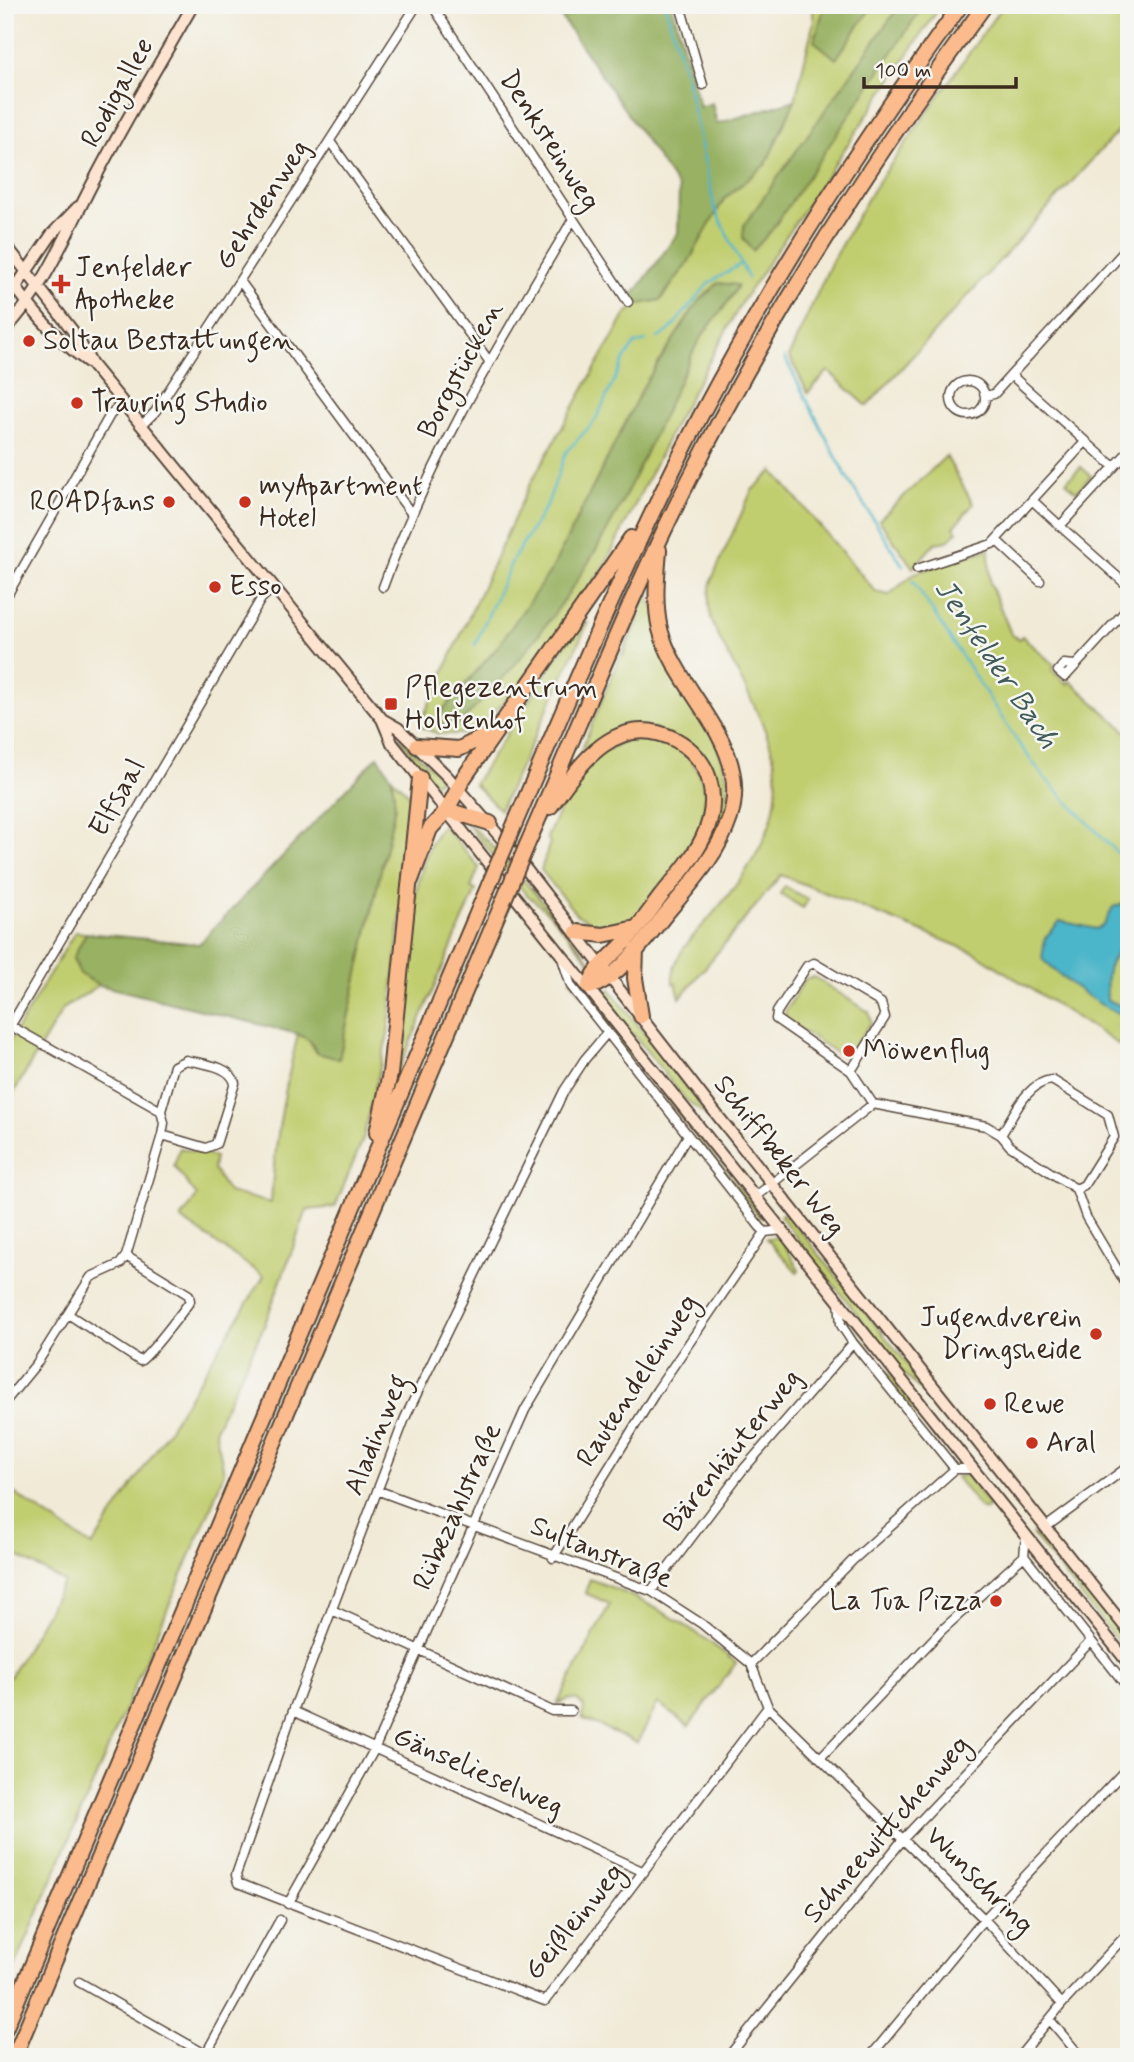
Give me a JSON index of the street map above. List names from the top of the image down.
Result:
{
  "streets": {
    "main road": ["Rodigallee", "Schiffbeker Weg"],
    "street": [
      "Denksteinweg",
      "Gehrdenweg",
      "Borgstücken",
      "Elfsaal",
      "Rautendeleinweg",
      "Aladinweg",
      "Bärenhäuterweg",
      "Rübezahlstraße",
      "Sultanstraße",
      "Gänselieselweg",
      "Schneewittchenweg",
      "Wunschring",
      "Geißleinweg"
    ]
  },
  "crossings": [
    ["Rodigallee", "Schiffbeker Weg"],
    ["Denksteinweg", "Borgstücken"],
    ["Gehrdenweg", "Schiffbeker Weg"],
    ["Elfsaal", "Schiffbeker Weg"],
    ["Schiffbeker Weg", "Rautendeleinweg"],
    ["Schiffbeker Weg", "Aladinweg"],
    ["Schiffbeker Weg", "Bärenhäuterweg"],
    ["Schiffbeker Weg", "Rübezahlstraße"],
    ["Rautendeleinweg", "Sultanstraße"],
    ["Aladinweg", "Sultanstraße"],
    ["Aladinweg", "Gänselieselweg"],
    ["Aladinweg", "Geißleinweg"],
    ["Bärenhäuterweg", "Sultanstraße"],
    ["Rübezahlstraße", "Sultanstraße"],
    ["Rübezahlstraße", "Gänselieselweg"],
    ["Rübezahlstraße", "Geißleinweg"],
    ["Sultanstraße", "Wunschring"],
    ["Sultanstraße", "Geißleinweg"],
    ["Gänselieselweg", "Geißleinweg"],
    ["Schneewittchenweg", "Wunschring"],
    ["Wunschring", "Geißleinweg"]
  ],
  "water": ["Jenfelder Bach"],
  "places": {
    "health": ["Jenfelder Apotheke"],
    "other": [
      "Soltau Bestattungen",
      "Trauring Studio",
      "ROADfans",
      "myApartment Hotel",
      "Esso",
      "Möwenflug",
      "Jugendverein Dringsheide",
      "Rewe",
      "Aral",
      "La Tua Pizza"
    ],
    "transit": ["Pflegezentrum Holstenhof"]
  },
  "scale_bar": "100 m"
}
